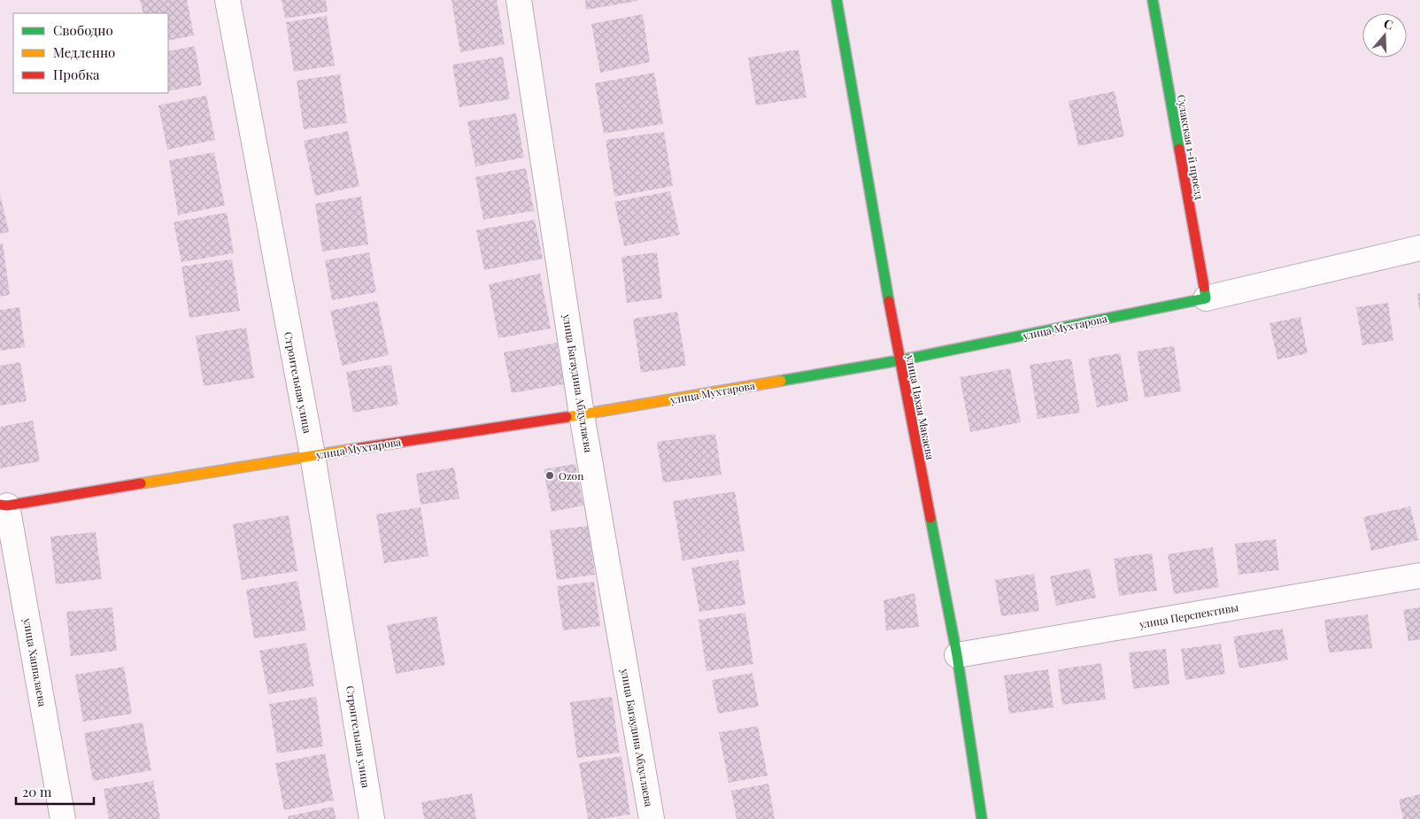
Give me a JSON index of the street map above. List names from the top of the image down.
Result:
{
  "streets": {
    "street": [
      "Сулакская 1-й проезд",
      "улица Мухтарова",
      "Строительная улица",
      "улица Багаудина Абдуллаева",
      "улица Цахая Макаева",
      "улица Перспективы",
      "улица Хаппалаева"
    ]
  },
  "crossings": [
    ["Сулакская 1-й проезд", "улица Мухтарова"],
    ["улица Мухтарова", "Строительная улица"],
    ["улица Мухтарова", "улица Багаудина Абдуллаева"],
    ["улица Мухтарова", "улица Цахая Макаева"],
    ["улица Мухтарова", "улица Хаппалаева"],
    ["улица Цахая Макаева", "улица Перспективы"]
  ],
  "places": ["Ozon"],
  "legend": ["Свободно", "Медленно", "Пробка"],
  "scale_bar": "20 m",
  "north": "top"
}
